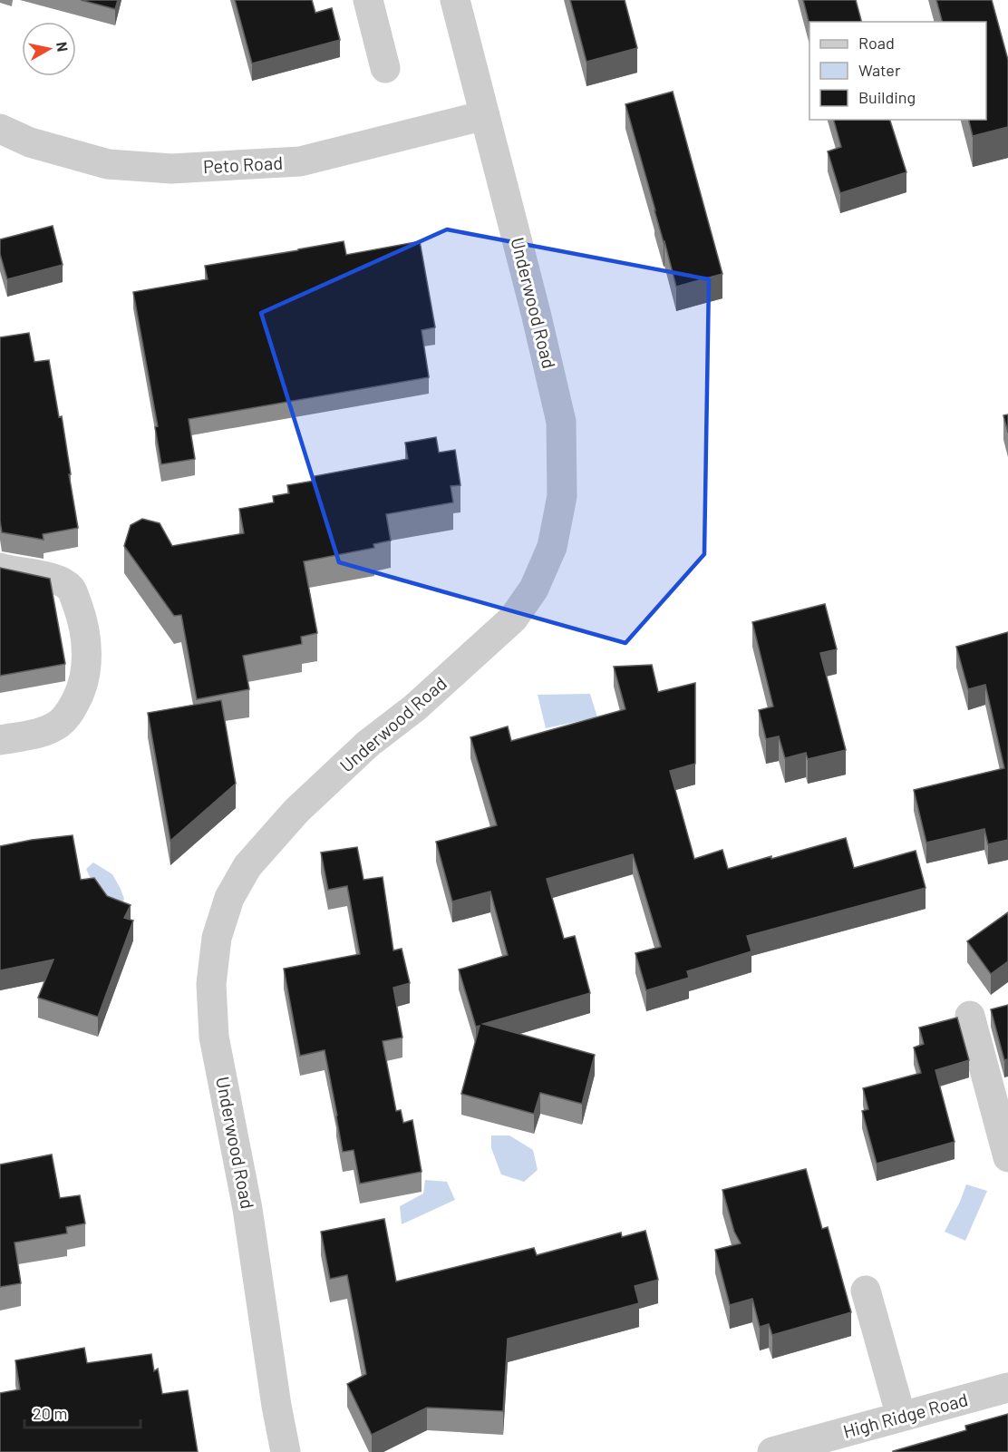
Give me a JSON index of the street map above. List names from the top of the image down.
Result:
{
  "streets": {
    "street": ["Peto Road", "Underwood Road", "High Ridge Road"]
  },
  "crossings": [
    ["Peto Road", "Underwood Road"]
  ],
  "legend": ["Road", "Water", "Building"],
  "scale_bar": "20 m",
  "north": "right"
}
